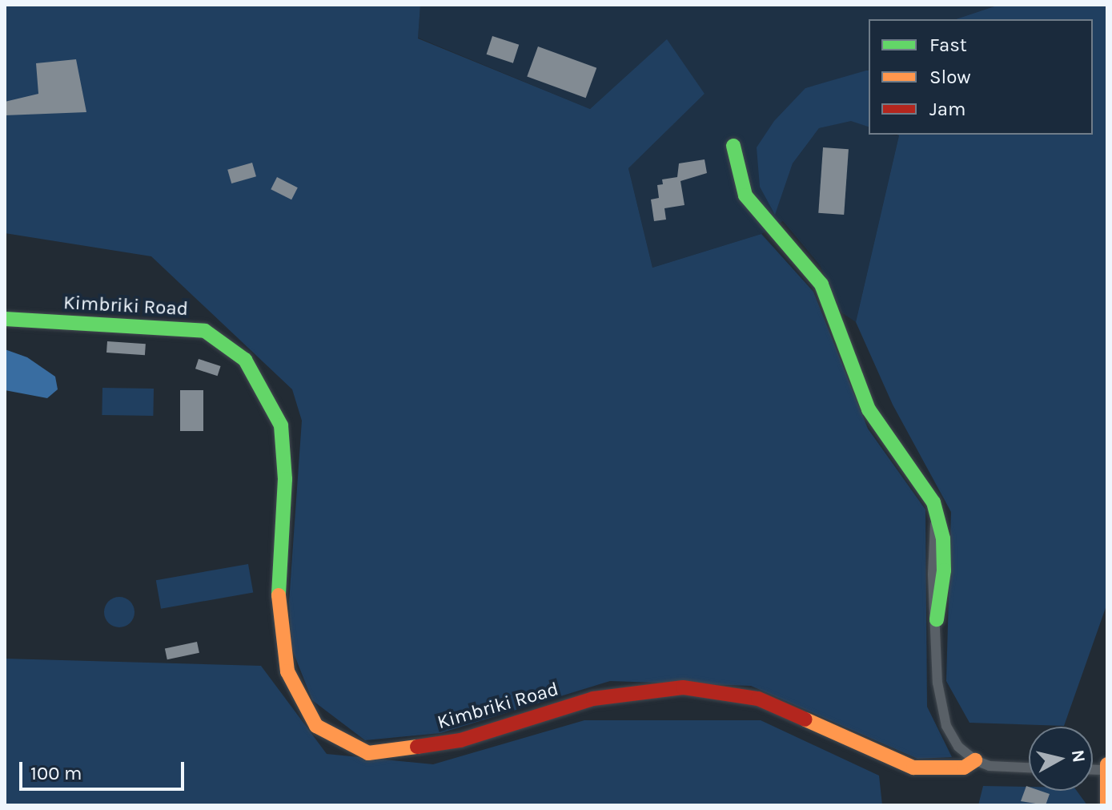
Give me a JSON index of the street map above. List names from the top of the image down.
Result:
{
  "streets": {
    "main road": ["Kimbriki Road"]
  },
  "legend": ["Fast", "Slow", "Jam"],
  "scale_bar": "100 m",
  "north": "right"
}
